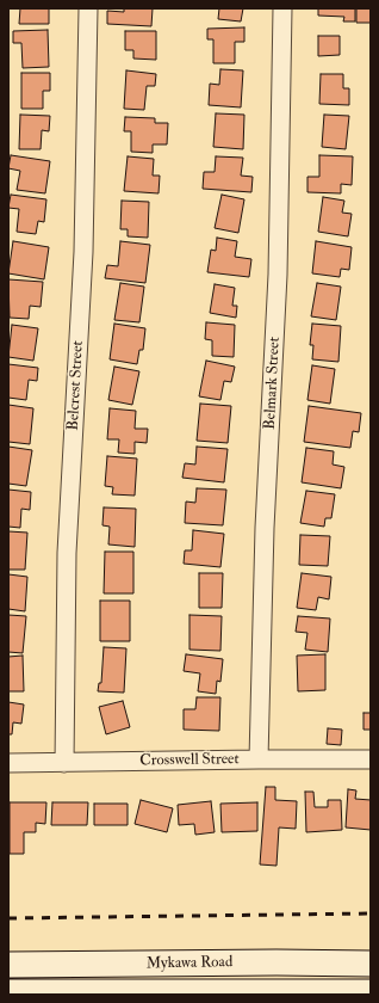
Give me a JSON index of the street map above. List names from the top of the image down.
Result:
{
  "streets": {
    "main road": ["Mykawa Road"],
    "street": ["Belmark Street", "Belcrest Street", "Crosswell Street"]
  },
  "crossings": [
    ["Belmark Street", "Crosswell Street"],
    ["Belcrest Street", "Crosswell Street"]
  ]
}
